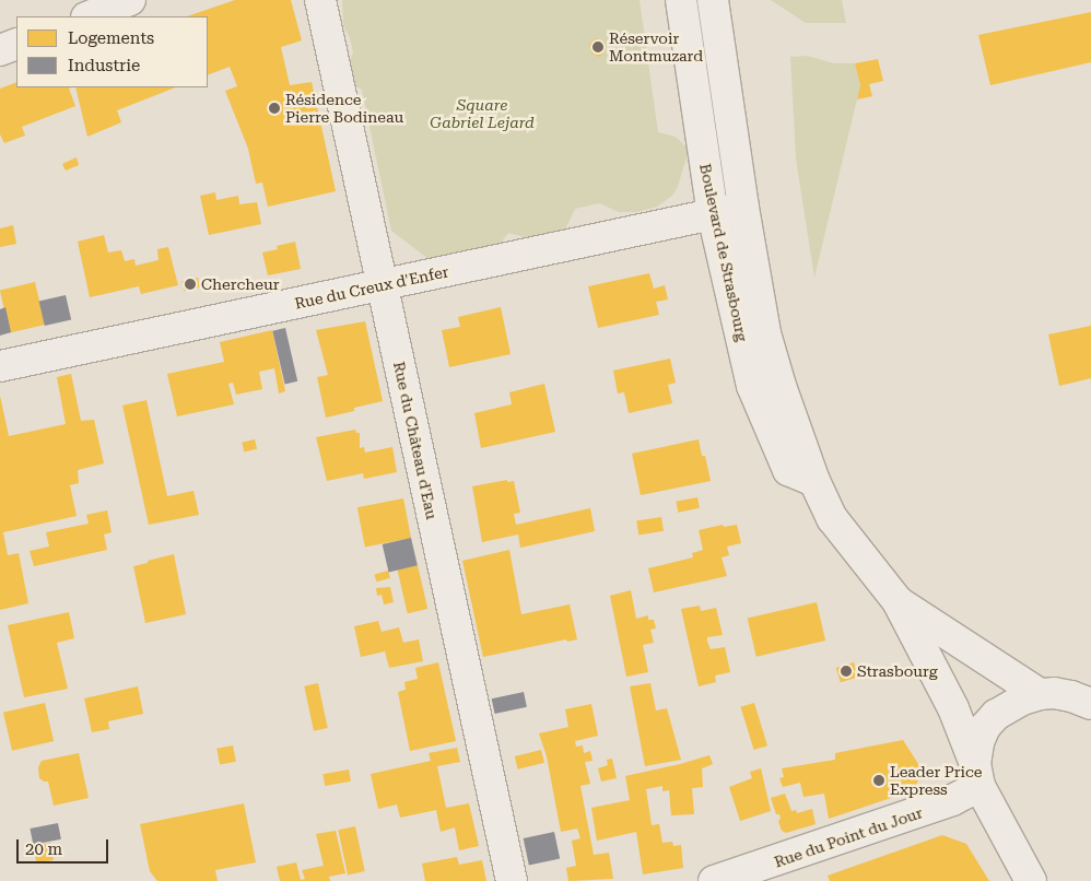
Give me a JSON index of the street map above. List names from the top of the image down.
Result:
{
  "streets": {
    "street": [
      "Boulevard de Strasbourg",
      "Rue du Creux d'Enfer",
      "Rue du Château d'Eau",
      "Rue du Point du Jour"
    ]
  },
  "crossings": [
    ["Boulevard de Strasbourg", "Rue du Creux d'Enfer"],
    ["Rue du Creux d'Enfer", "Rue du Château d'Eau"]
  ],
  "parks": ["Square Gabriel Lejard"],
  "places": [
    "Réservoir Montmuzard",
    "Résidence Pierre Bodineau",
    "Chercheur",
    "Strasbourg",
    "Leader Price Express"
  ],
  "legend": ["Logements", "Industrie"],
  "scale_bar": "20 m"
}
